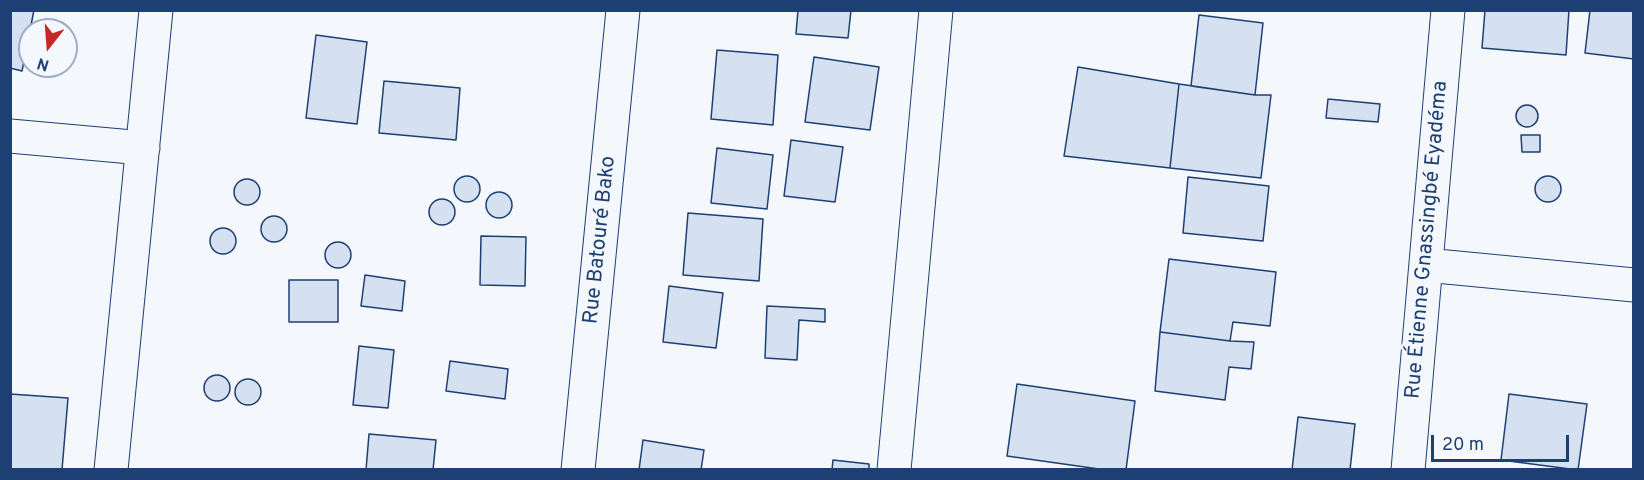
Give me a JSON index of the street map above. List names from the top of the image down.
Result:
{
  "streets": {
    "street": ["Rue Batouré Bako", "Rue Étienne Gnassingbé Eyadéma"]
  },
  "scale_bar": "20 m",
  "north": "bottom"
}
